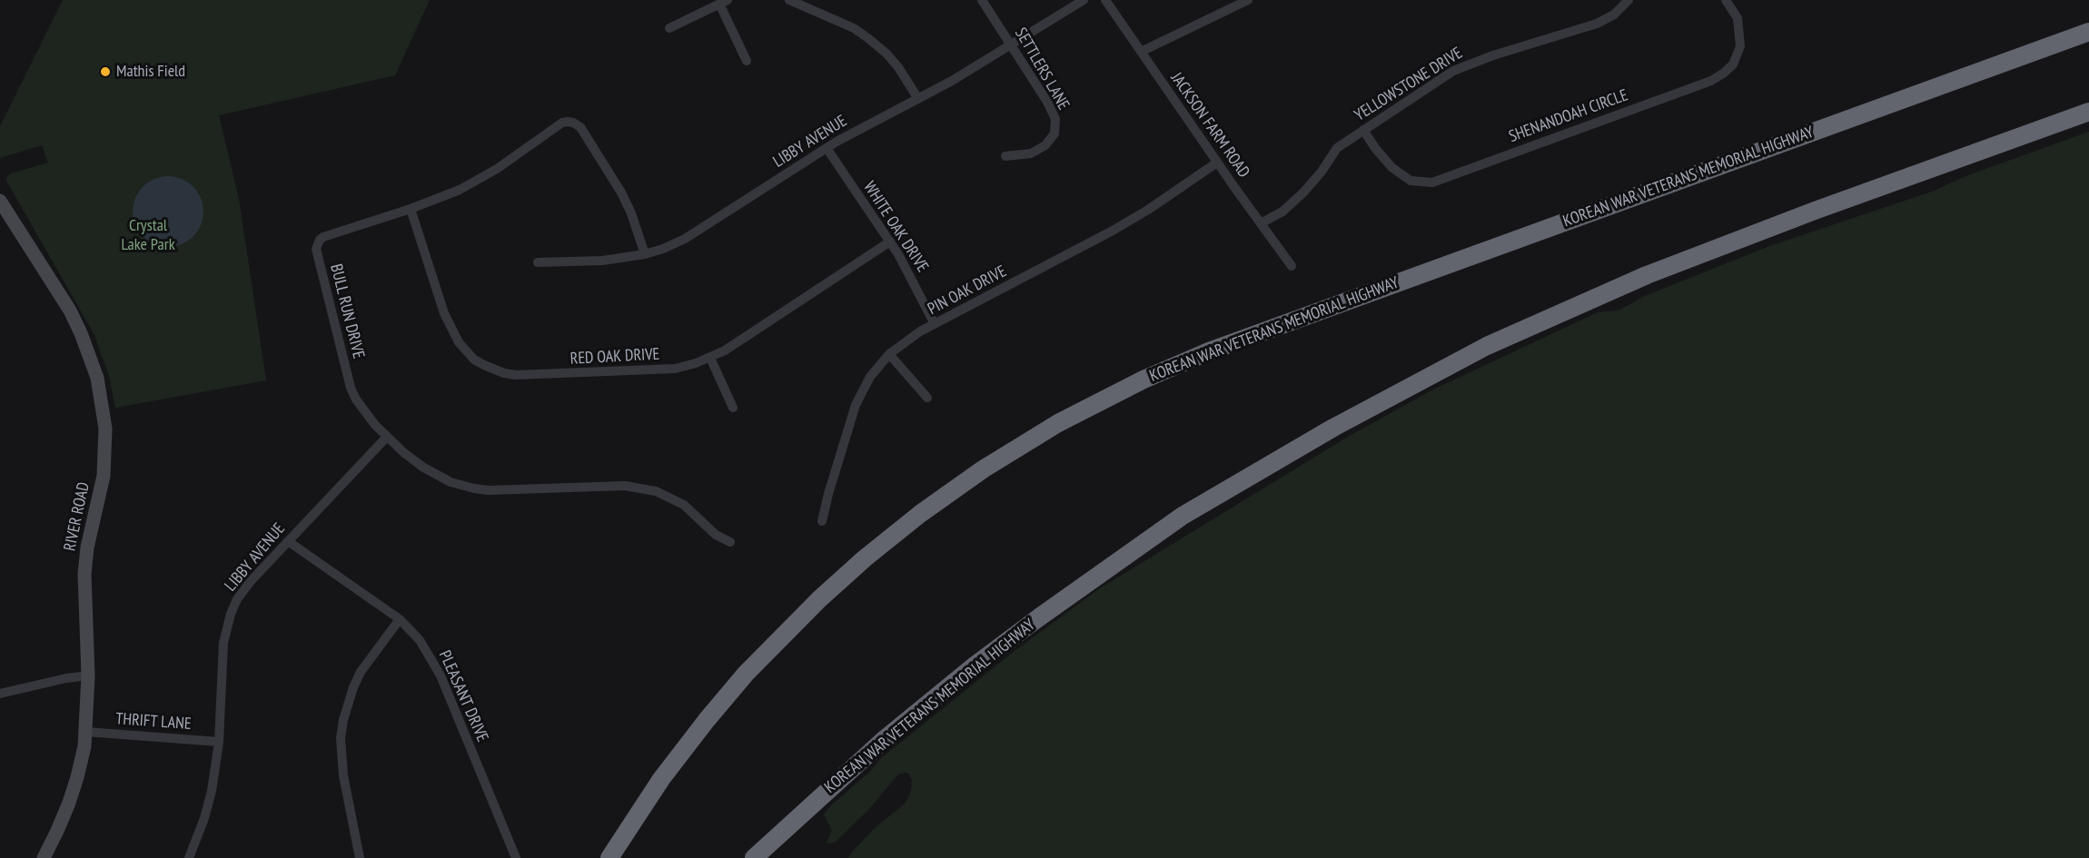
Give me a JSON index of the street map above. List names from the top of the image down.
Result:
{
  "streets": {
    "highway": ["KOREAN WAR VETERANS MEMORIAL HIGHWAY"],
    "street": [
      "SETTLERS LANE",
      "YELLOWSTONE DRIVE",
      "SHENANDOAH CIRCLE",
      "JACKSON FARM ROAD",
      "LIBBY AVENUE",
      "WHITE OAK DRIVE",
      "PIN OAK DRIVE",
      "BULL RUN DRIVE",
      "RED OAK DRIVE",
      "RIVER ROAD",
      "PLEASANT DRIVE",
      "THRIFT LANE"
    ]
  },
  "crossings": [
    ["SETTLERS LANE", "LIBBY AVENUE"],
    ["YELLOWSTONE DRIVE", "SHENANDOAH CIRCLE"],
    ["YELLOWSTONE DRIVE", "JACKSON FARM ROAD"],
    ["JACKSON FARM ROAD", "PIN OAK DRIVE"],
    ["LIBBY AVENUE", "WHITE OAK DRIVE"],
    ["LIBBY AVENUE", "BULL RUN DRIVE"],
    ["LIBBY AVENUE", "PLEASANT DRIVE"],
    ["LIBBY AVENUE", "THRIFT LANE"],
    ["WHITE OAK DRIVE", "PIN OAK DRIVE"],
    ["WHITE OAK DRIVE", "RED OAK DRIVE"],
    ["BULL RUN DRIVE", "RED OAK DRIVE"],
    ["RIVER ROAD", "THRIFT LANE"]
  ],
  "parks": ["Crystal Lake Park"],
  "places": ["Mathis Field"]
}
